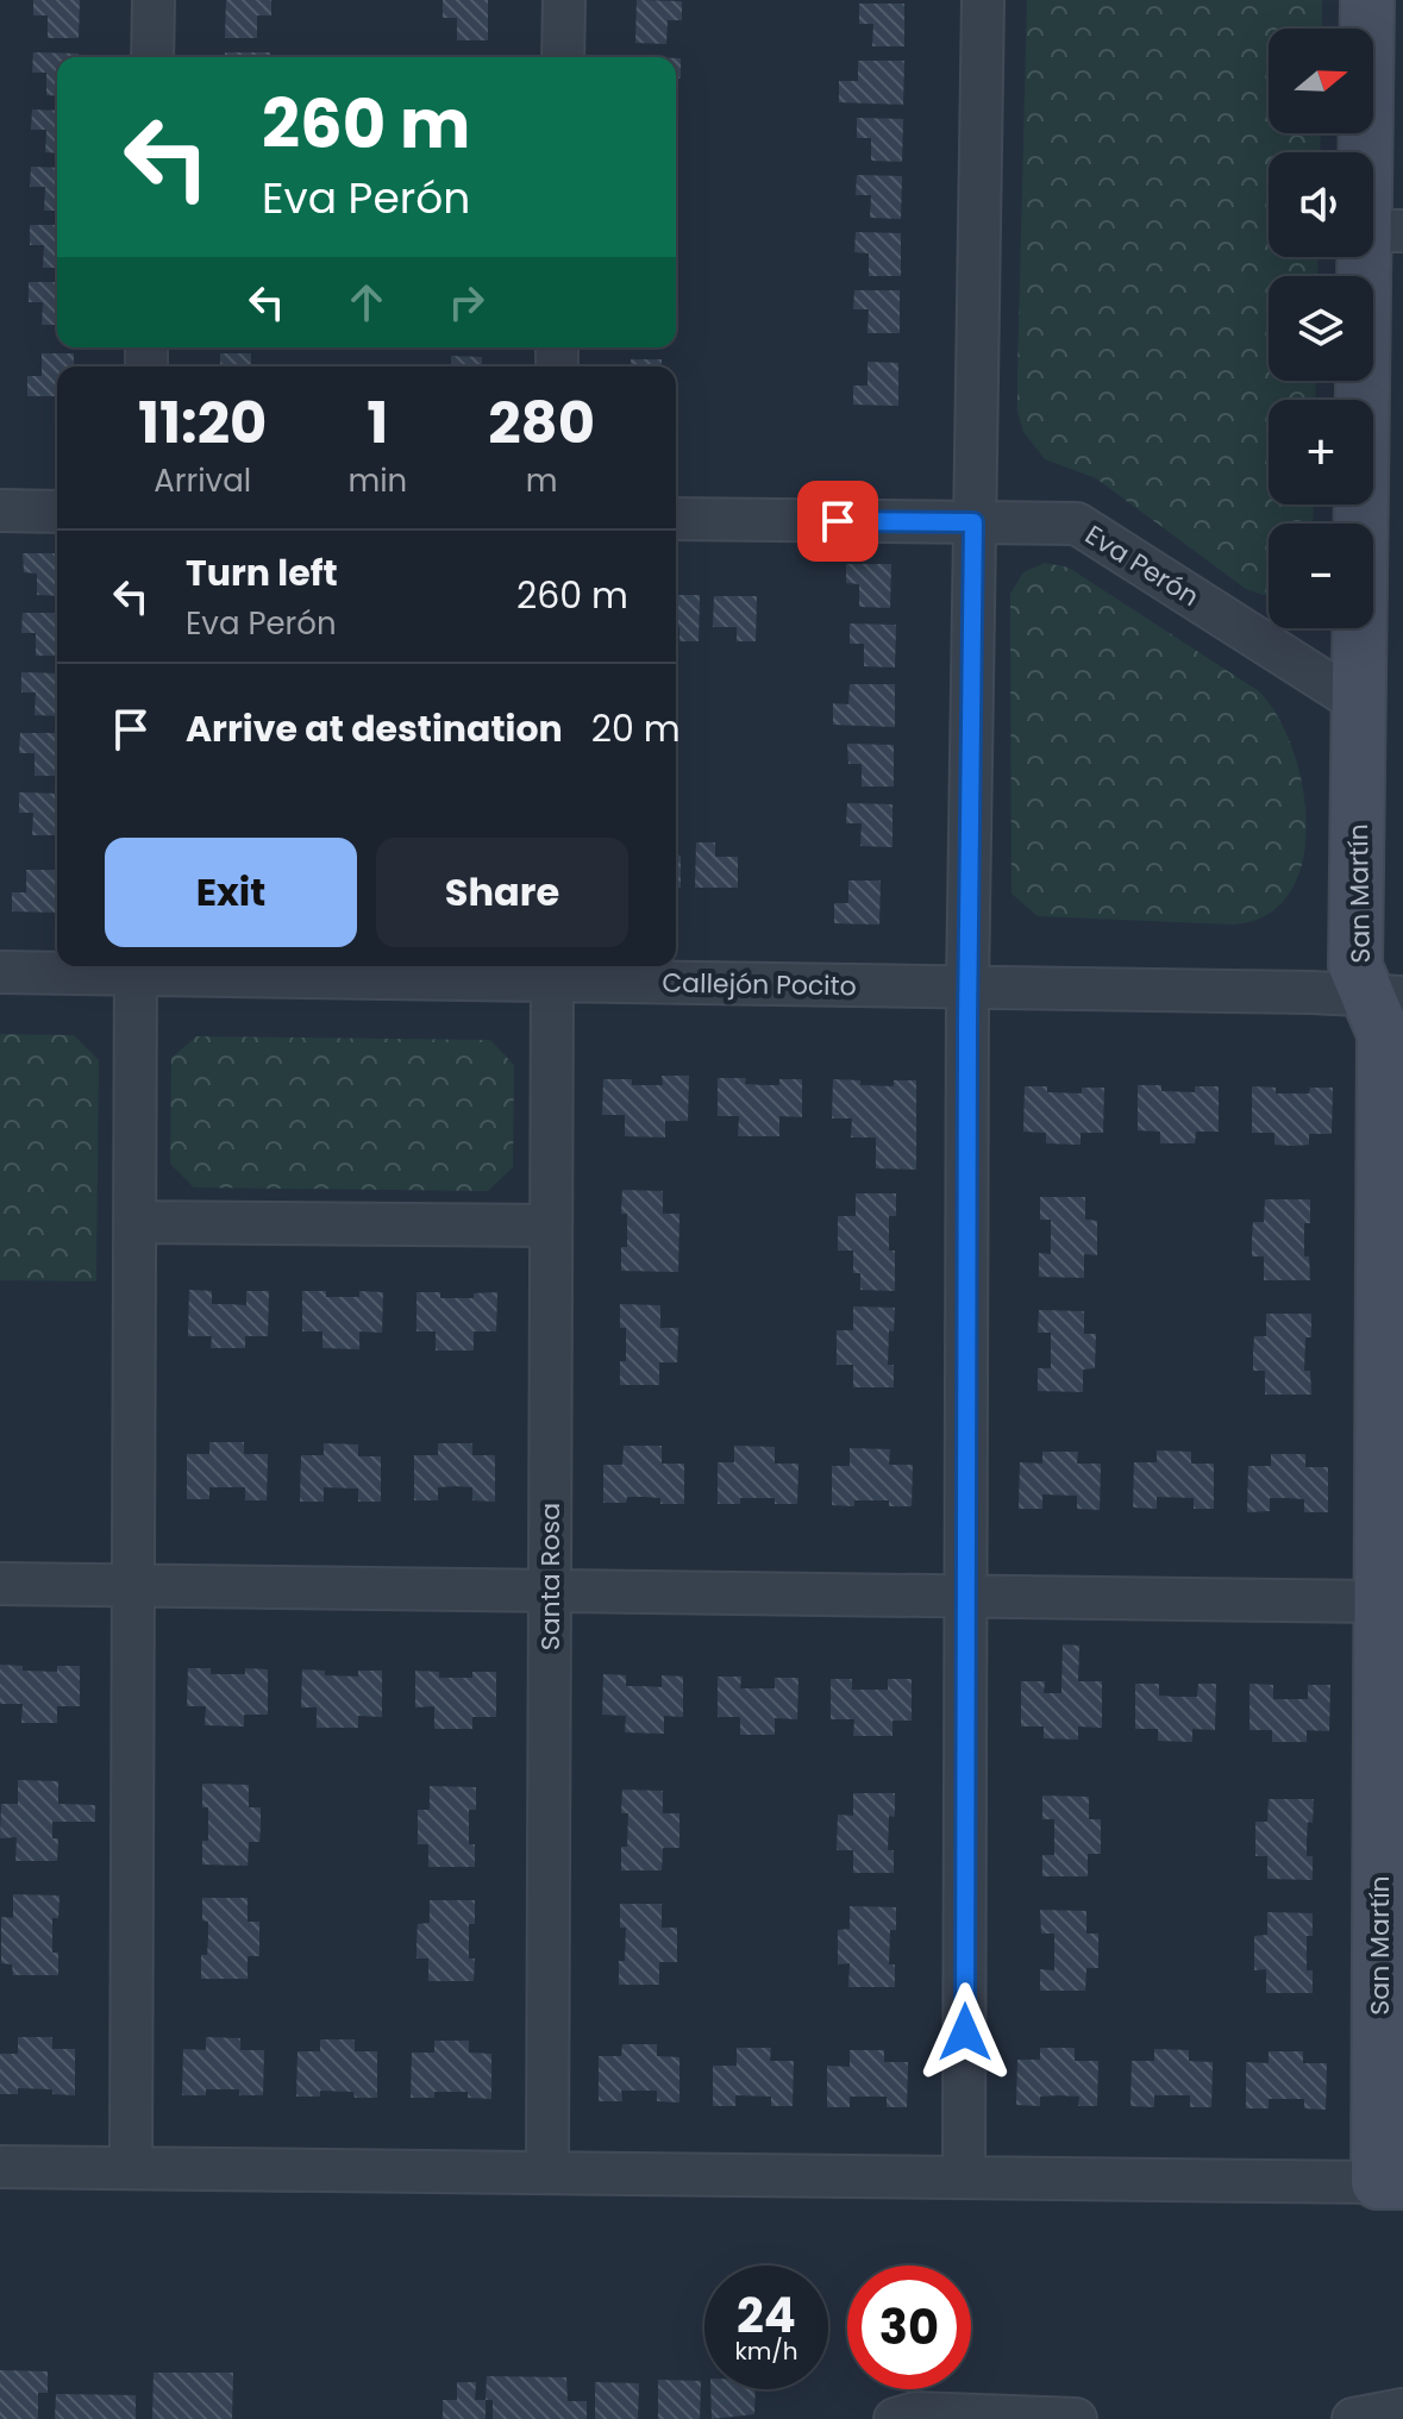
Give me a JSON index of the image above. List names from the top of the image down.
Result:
{
  "streets": {
    "street": [
      "Eva Perón",
      "San Martín",
      "Callejón Pocito",
      "Santa Rosa"
    ]
  },
  "crossings": [
    ["Eva Perón", "San Martín"],
    ["San Martín", "Callejón Pocito"],
    ["Callejón Pocito", "Santa Rosa"]
  ],
  "north": "right",
  "page": {
    "map_buttons": ["+", "−"],
    "turn": ["260 m", "Eva Perón"],
    "eta": [
      "11:20",
      "Arrival",
      "1",
      "min",
      "280",
      "m"
    ],
    "list": [
      {
        "name": "Turn left",
        "note": "Eva Perón",
        "value": "260 m"
      },
      {
        "name": "Arrive at destination",
        "value": "20 m"
      }
    ],
    "buttons": ["Exit", "Share"],
    "speed": "24 km/h",
    "limit": "30"
  }
}
